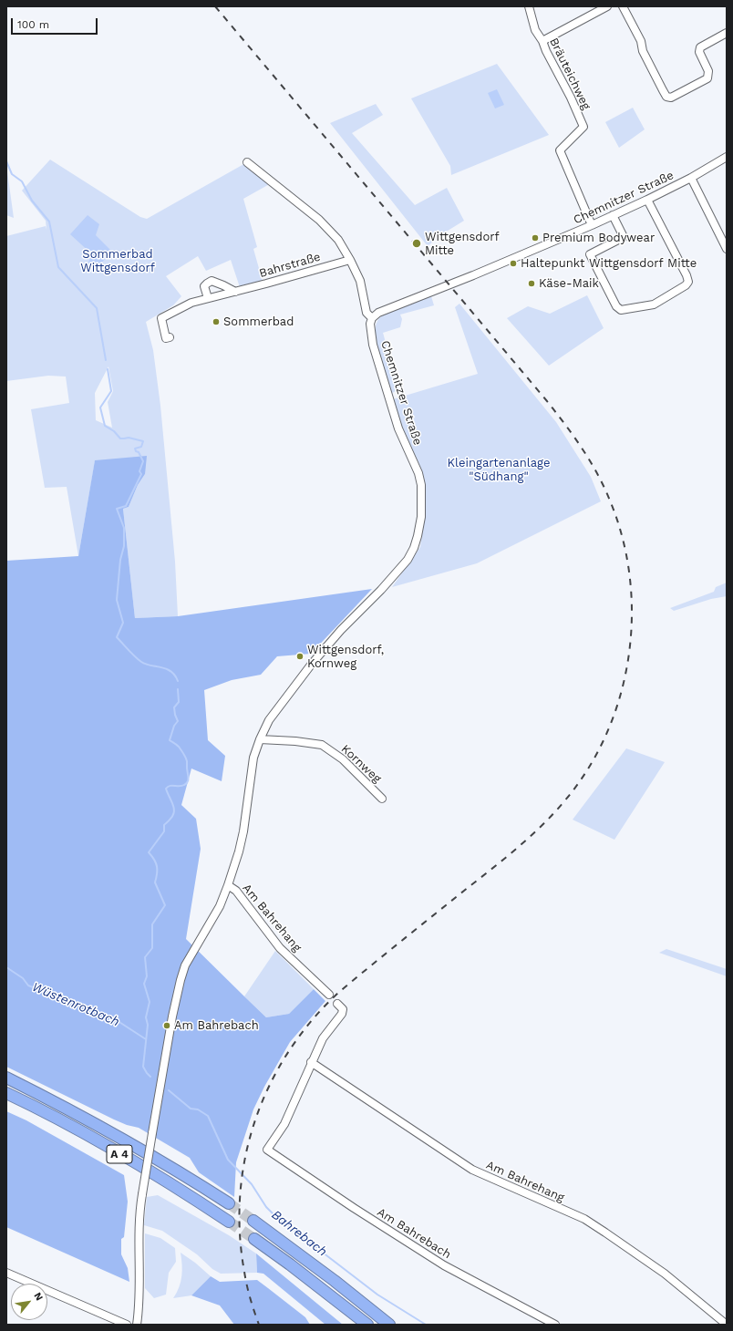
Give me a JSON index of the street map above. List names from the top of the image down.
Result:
{
  "streets": {
    "highway": ["A 4"],
    "street": [
      "Bräuteichweg",
      "Chemnitzer Straße",
      "Bahrstraße",
      "Kornweg",
      "Am Bahrehang",
      "Am Bahrebach"
    ]
  },
  "crossings": [
    ["Bräuteichweg", "Chemnitzer Straße"],
    ["Chemnitzer Straße", "Kornweg"],
    ["Chemnitzer Straße", "Am Bahrehang"],
    ["Am Bahrehang", "Am Bahrebach"]
  ],
  "water": ["Wüstenrotbach", "Bahrebach"],
  "parks": ["Sommerbad Wittgensdorf", "Kleingartenanlage \"Südhang\""],
  "places": [
    "Premium Bodywear",
    "Wittgensdorf Mitte",
    "Haltepunkt Wittgensdorf Mitte",
    "Käse-Maik",
    "Sommerbad",
    "Wittgensdorf, Kornweg",
    "Am Bahrebach"
  ],
  "scale_bar": "100 m",
  "north": "top right"
}
